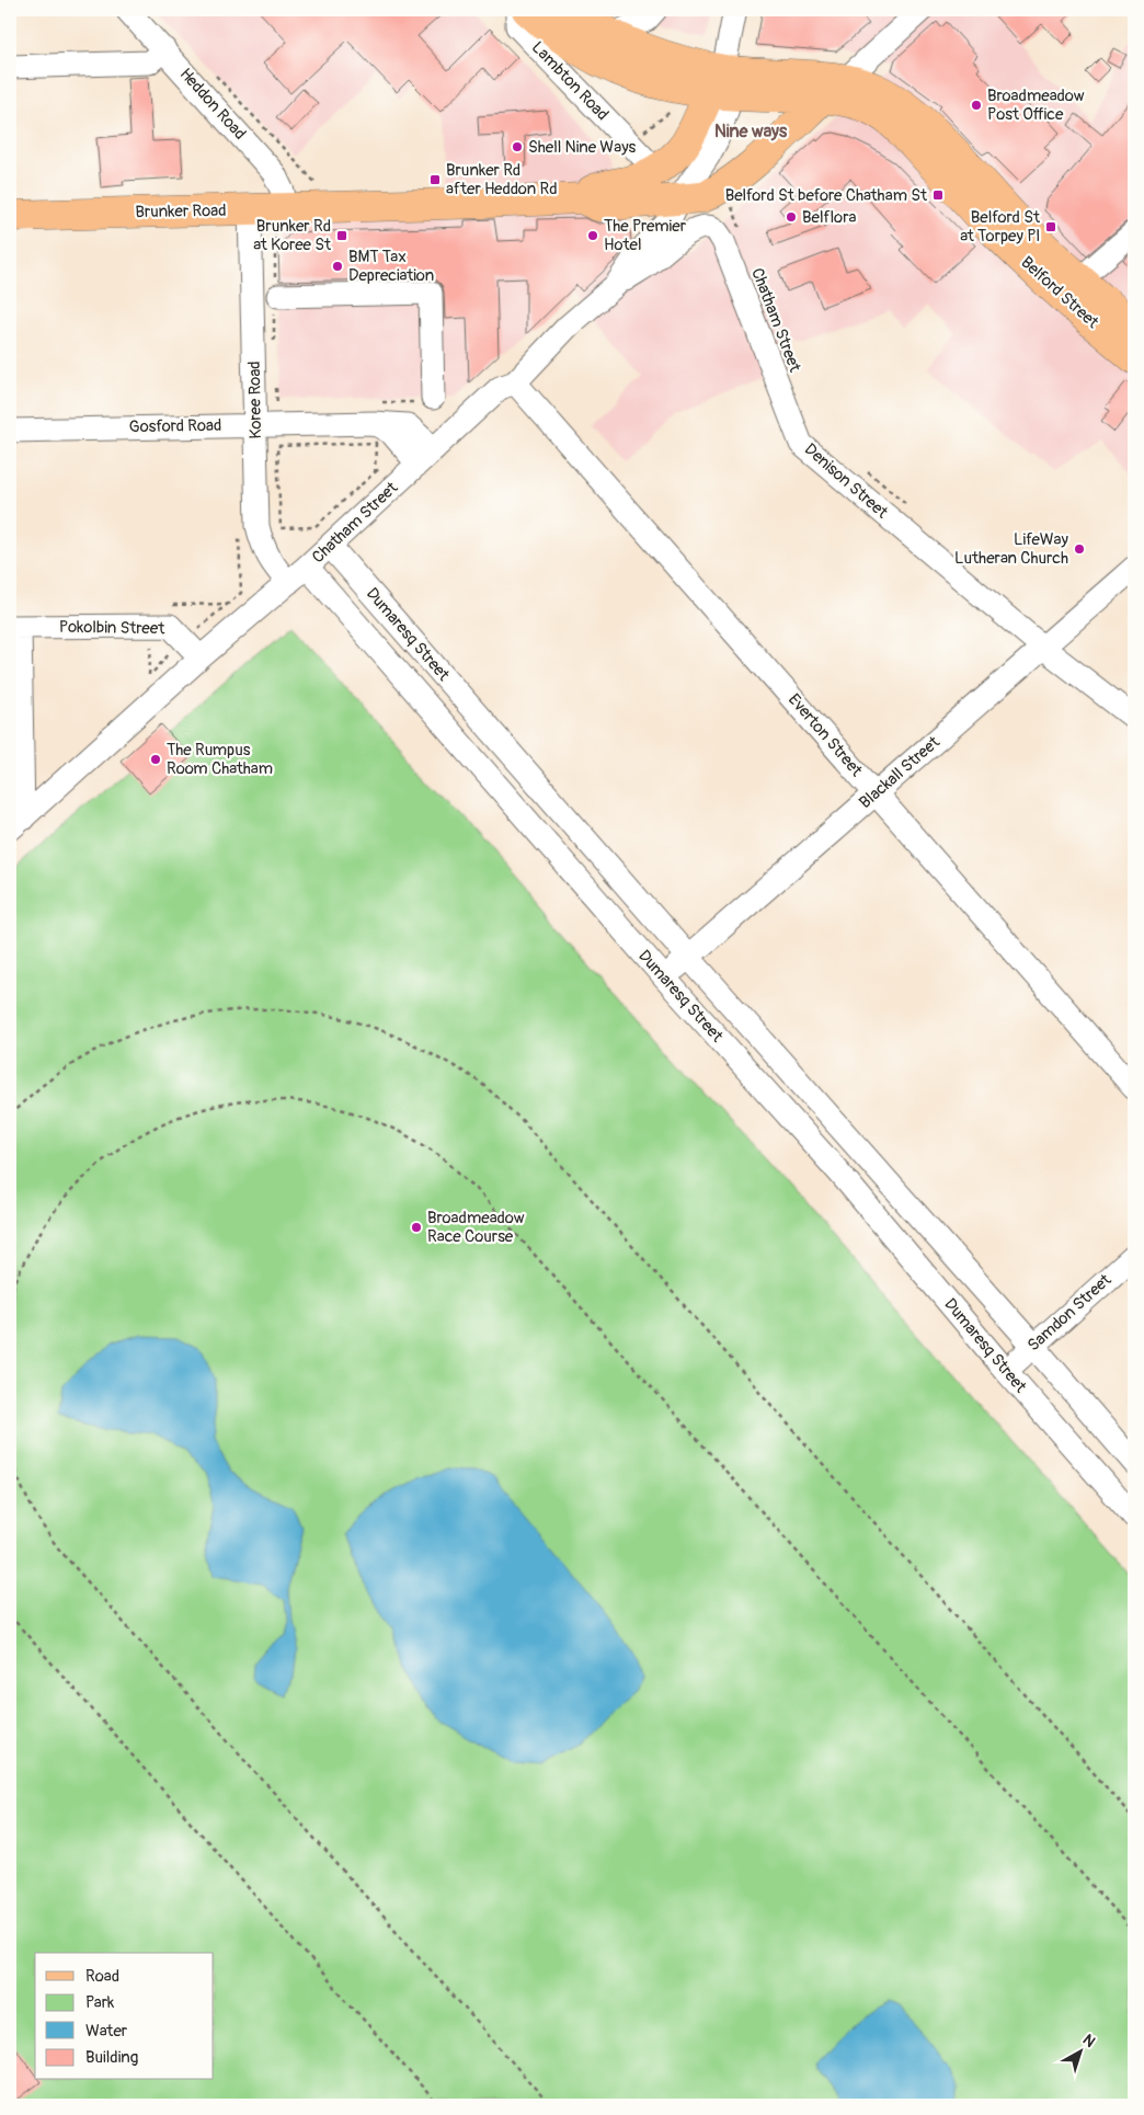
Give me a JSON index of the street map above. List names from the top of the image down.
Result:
{
  "streets": {
    "main road": ["Lambton Road", "Brunker Road", "Belford Street"],
    "street": [
      "Heddon Road",
      "Chatham Street",
      "Koree Road",
      "Gosford Road",
      "Denison Street",
      "Pokolbin Street",
      "Dumaresq Street",
      "Everton Street",
      "Blackall Street",
      "Samdon Street"
    ]
  },
  "crossings": [
    ["Lambton Road", "Brunker Road"],
    ["Lambton Road", "Belford Street"],
    ["Lambton Road", "Chatham Street"],
    ["Heddon Road", "Brunker Road"],
    ["Brunker Road", "Belford Street"],
    ["Brunker Road", "Chatham Street"],
    ["Brunker Road", "Koree Road"],
    ["Belford Street", "Chatham Street"],
    ["Chatham Street", "Koree Road"],
    ["Chatham Street", "Gosford Road"],
    ["Chatham Street", "Denison Street"],
    ["Chatham Street", "Pokolbin Street"],
    ["Chatham Street", "Dumaresq Street"],
    ["Chatham Street", "Everton Street"],
    ["Koree Road", "Gosford Road"],
    ["Denison Street", "Blackall Street"],
    ["Dumaresq Street", "Blackall Street"],
    ["Dumaresq Street", "Samdon Street"],
    ["Everton Street", "Blackall Street"]
  ],
  "districts": ["Nine ways"],
  "places": {
    "other": [
      "Broadmeadow Post Office",
      "Shell Nine Ways",
      "Belflora",
      "The Premier Hotel",
      "BMT Tax Depreciation",
      "LifeWay Lutheran Church",
      "The Rumpus Room Chatham",
      "Broadmeadow Race Course"
    ],
    "transit": [
      "Brunker Rd after Heddon Rd",
      "Belford St before Chatham St",
      "Belford St at Torpey Pl",
      "Brunker Rd at Koree St"
    ]
  },
  "legend": [
    "Road",
    "Park",
    "Water",
    "Building"
  ],
  "north": "top right"
}
